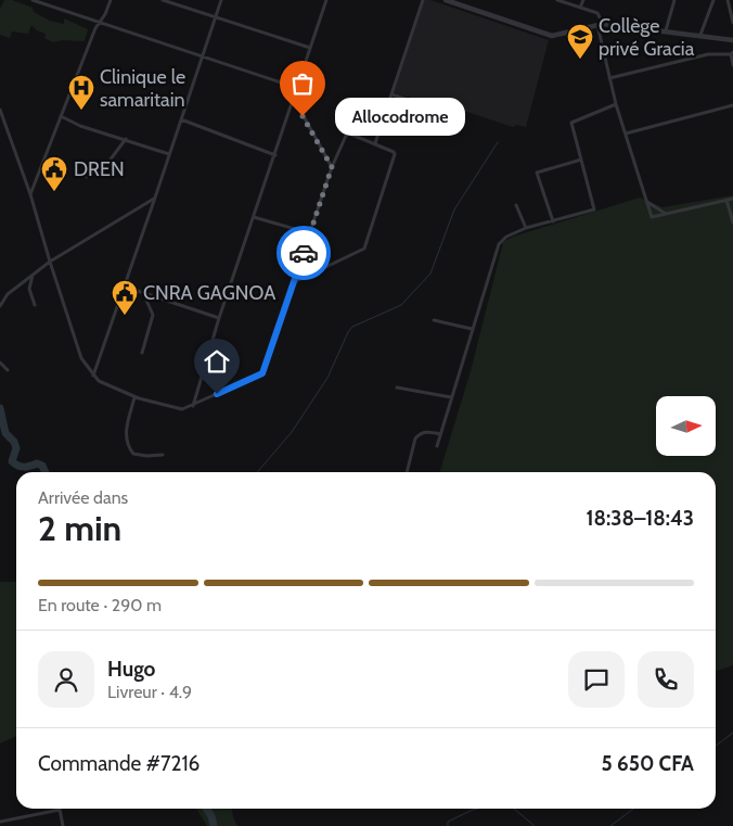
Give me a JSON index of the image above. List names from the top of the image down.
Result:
{
  "places": {
    "school or university": ["Collège privé Gracia"],
    "hospital": ["Clinique le samaritain"],
    "other": ["Allocodrome"],
    "public building": ["DREN", "CNRA GAGNOA"]
  },
  "north": "right",
  "page": {
    "bubble": "Allocodrome",
    "heading": ["2 min", "Arrivée dans", "18:38–18:43"],
    "panel": [
      "Hugo",
      "Livreur · 4.9",
      "Commande #7216",
      "5 650 CFA"
    ],
    "bar": "En route · 290 m"
  }
}
